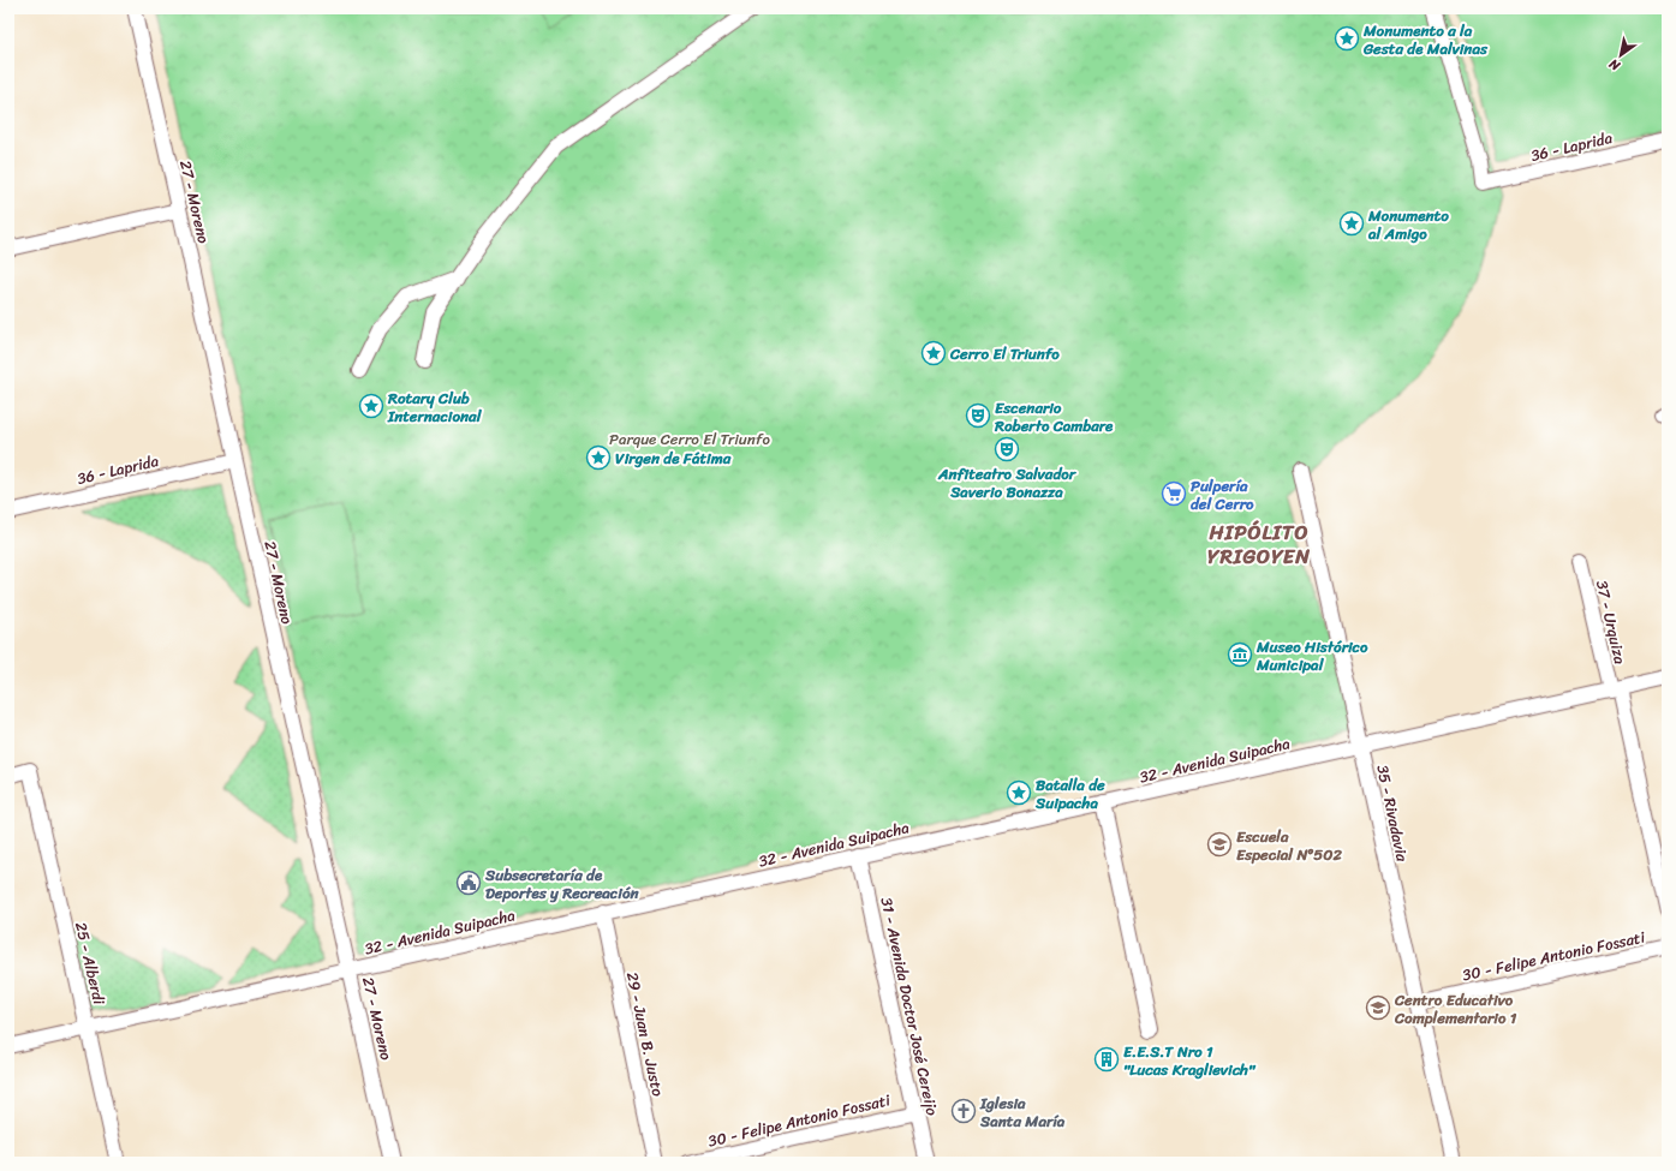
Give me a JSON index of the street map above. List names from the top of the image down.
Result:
{
  "streets": {
    "street": [
      "36 - Laprida",
      "27 - Moreno",
      "37 - Urquiza",
      "32 - Avenida Suipacha",
      "35 - Rivadavia",
      "30 - Felipe Antonio Fossati",
      "25 - Alberdi",
      "31 - Avenida Doctor José Cereijo",
      "29 - Juan B. Justo"
    ]
  },
  "crossings": [
    ["36 - Laprida", "27 - Moreno"],
    ["27 - Moreno", "32 - Avenida Suipacha"],
    ["37 - Urquiza", "32 - Avenida Suipacha"],
    ["32 - Avenida Suipacha", "35 - Rivadavia"],
    ["32 - Avenida Suipacha", "25 - Alberdi"],
    ["32 - Avenida Suipacha", "31 - Avenida Doctor José Cereijo"],
    ["32 - Avenida Suipacha", "29 - Juan B. Justo"],
    ["35 - Rivadavia", "30 - Felipe Antonio Fossati"],
    ["30 - Felipe Antonio Fossati", "31 - Avenida Doctor José Cereijo"]
  ],
  "districts": ["HIPÓLITO YRIGOYEN"],
  "parks": ["Parque Cerro El Triunfo"],
  "places": {
    "place": [
      "Monumento a la Gesta de Malvinas",
      "Monumento al Amigo",
      "Cerro El Triunfo",
      "Rotary Club Internacional",
      "Virgen de Fátima",
      "Batalla de Suipacha"
    ],
    "theatre": ["Escenario Roberto Cambare", "Anfiteatro Salvador Saverio Bonazza"],
    "supermarket": ["Pulpería del Cerro"],
    "museum": ["Museo Histórico Municipal"],
    "school or university": ["Escuela Especial Nº502", "Centro Educativo Complementario 1"],
    "public building": ["Subsecretaría de Deportes y Recreación"],
    "building": ["E.E.S.T Nro 1 \"Lucas Kraglievich\""],
    "church": ["Iglesia Santa María"]
  },
  "north": "bottom left"
}
